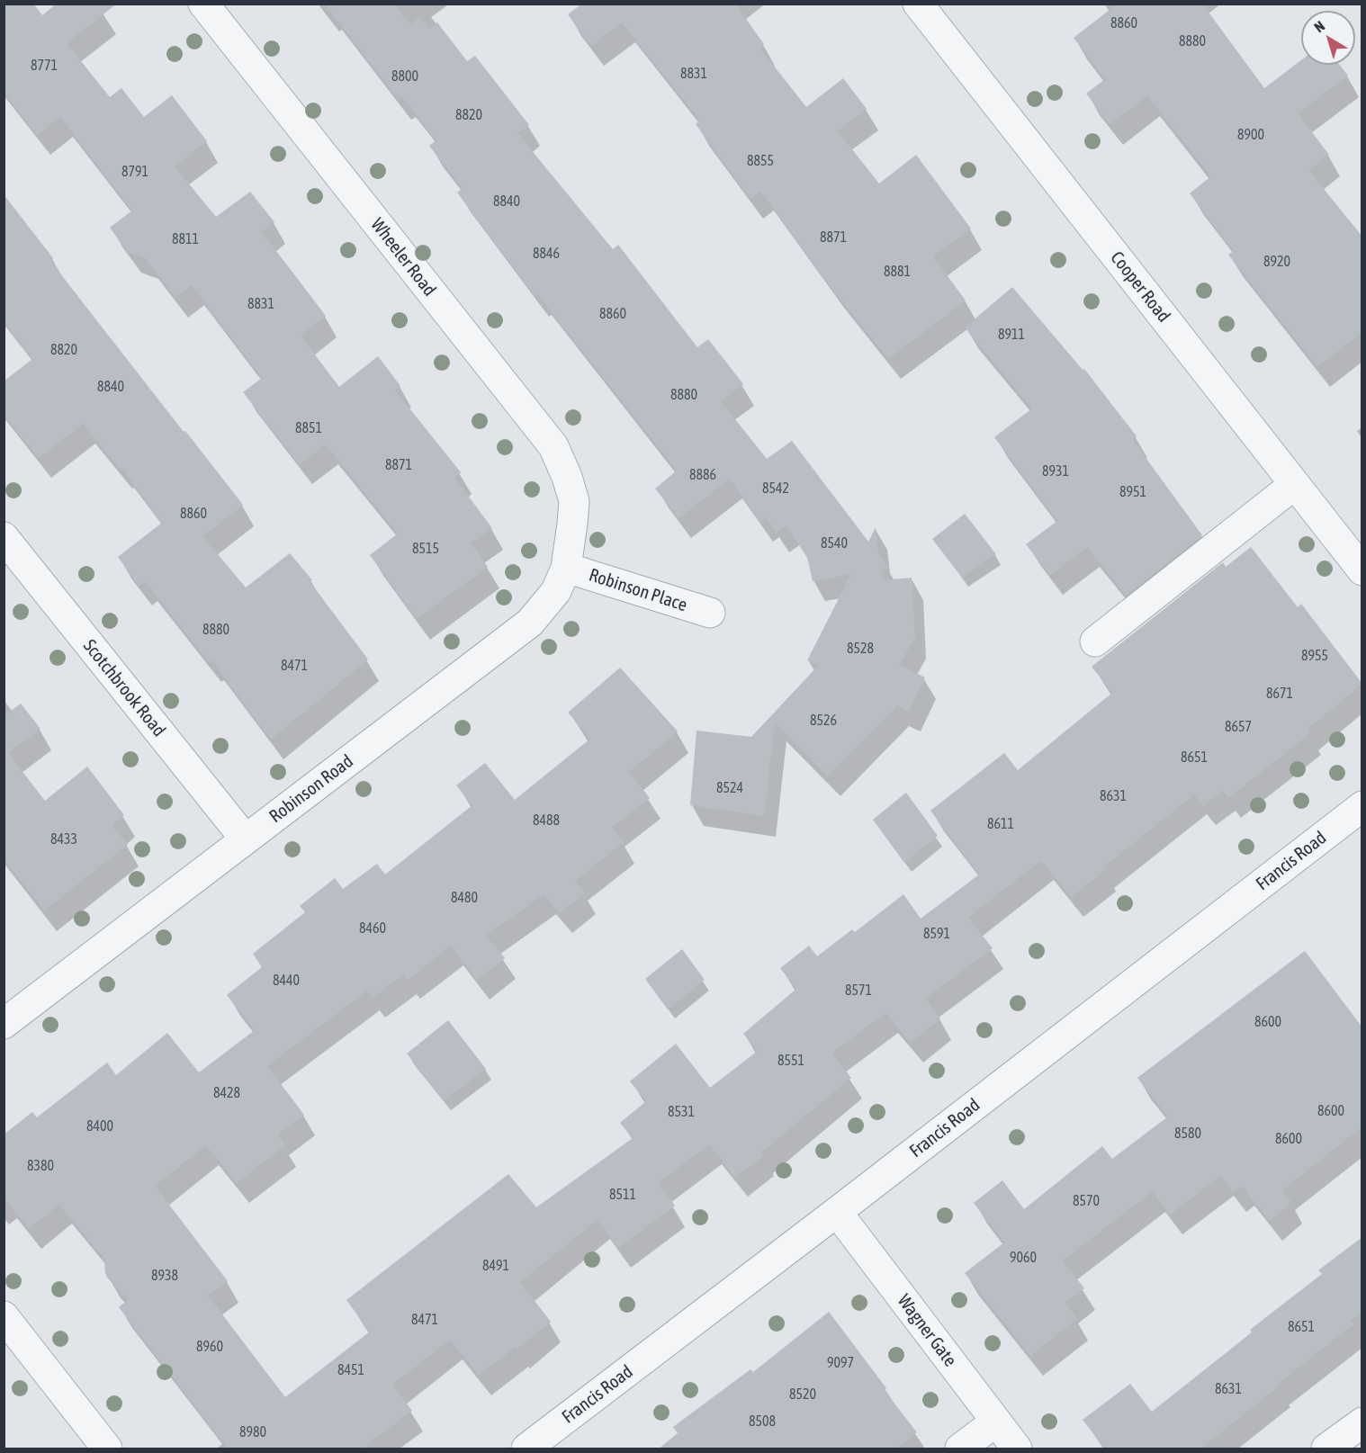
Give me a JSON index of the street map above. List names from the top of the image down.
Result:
{
  "streets": {
    "street": [
      "Wheeler Road",
      "Cooper Road",
      "Robinson Place",
      "Scotchbrook Road",
      "Robinson Road",
      "Francis Road",
      "Wagner Gate"
    ]
  },
  "crossings": [
    ["Wheeler Road", "Robinson Road"],
    ["Robinson Place", "Robinson Road"],
    ["Scotchbrook Road", "Robinson Road"],
    ["Francis Road", "Wagner Gate"]
  ],
  "house_numbers": [
    "8860",
    "8880",
    "8771",
    "8831",
    "8800",
    "8820",
    "8900",
    "8855",
    "8791",
    "8840",
    "8871",
    "8811",
    "8846",
    "8920",
    "8881",
    "8831",
    "8860",
    "8911",
    "8820",
    "8840",
    "8880",
    "8851",
    "8871",
    "8931",
    "8886",
    "8542",
    "8951",
    "8860",
    "8540",
    "8515",
    "8880",
    "8528",
    "8955",
    "8471",
    "8671",
    "8526",
    "8657",
    "8651",
    "8524",
    "8631",
    "8488",
    "8611",
    "8433",
    "8480",
    "8460",
    "8591",
    "8440",
    "8571",
    "8600",
    "8551",
    "8428",
    "8600",
    "8531",
    "8400",
    "8580",
    "8600",
    "8380",
    "8511",
    "8570",
    "9060",
    "8491",
    "8938",
    "8471",
    "8651",
    "8960",
    "9097",
    "8451",
    "8631",
    "8520",
    "8508",
    "8980"
  ],
  "north": "top left"
}
